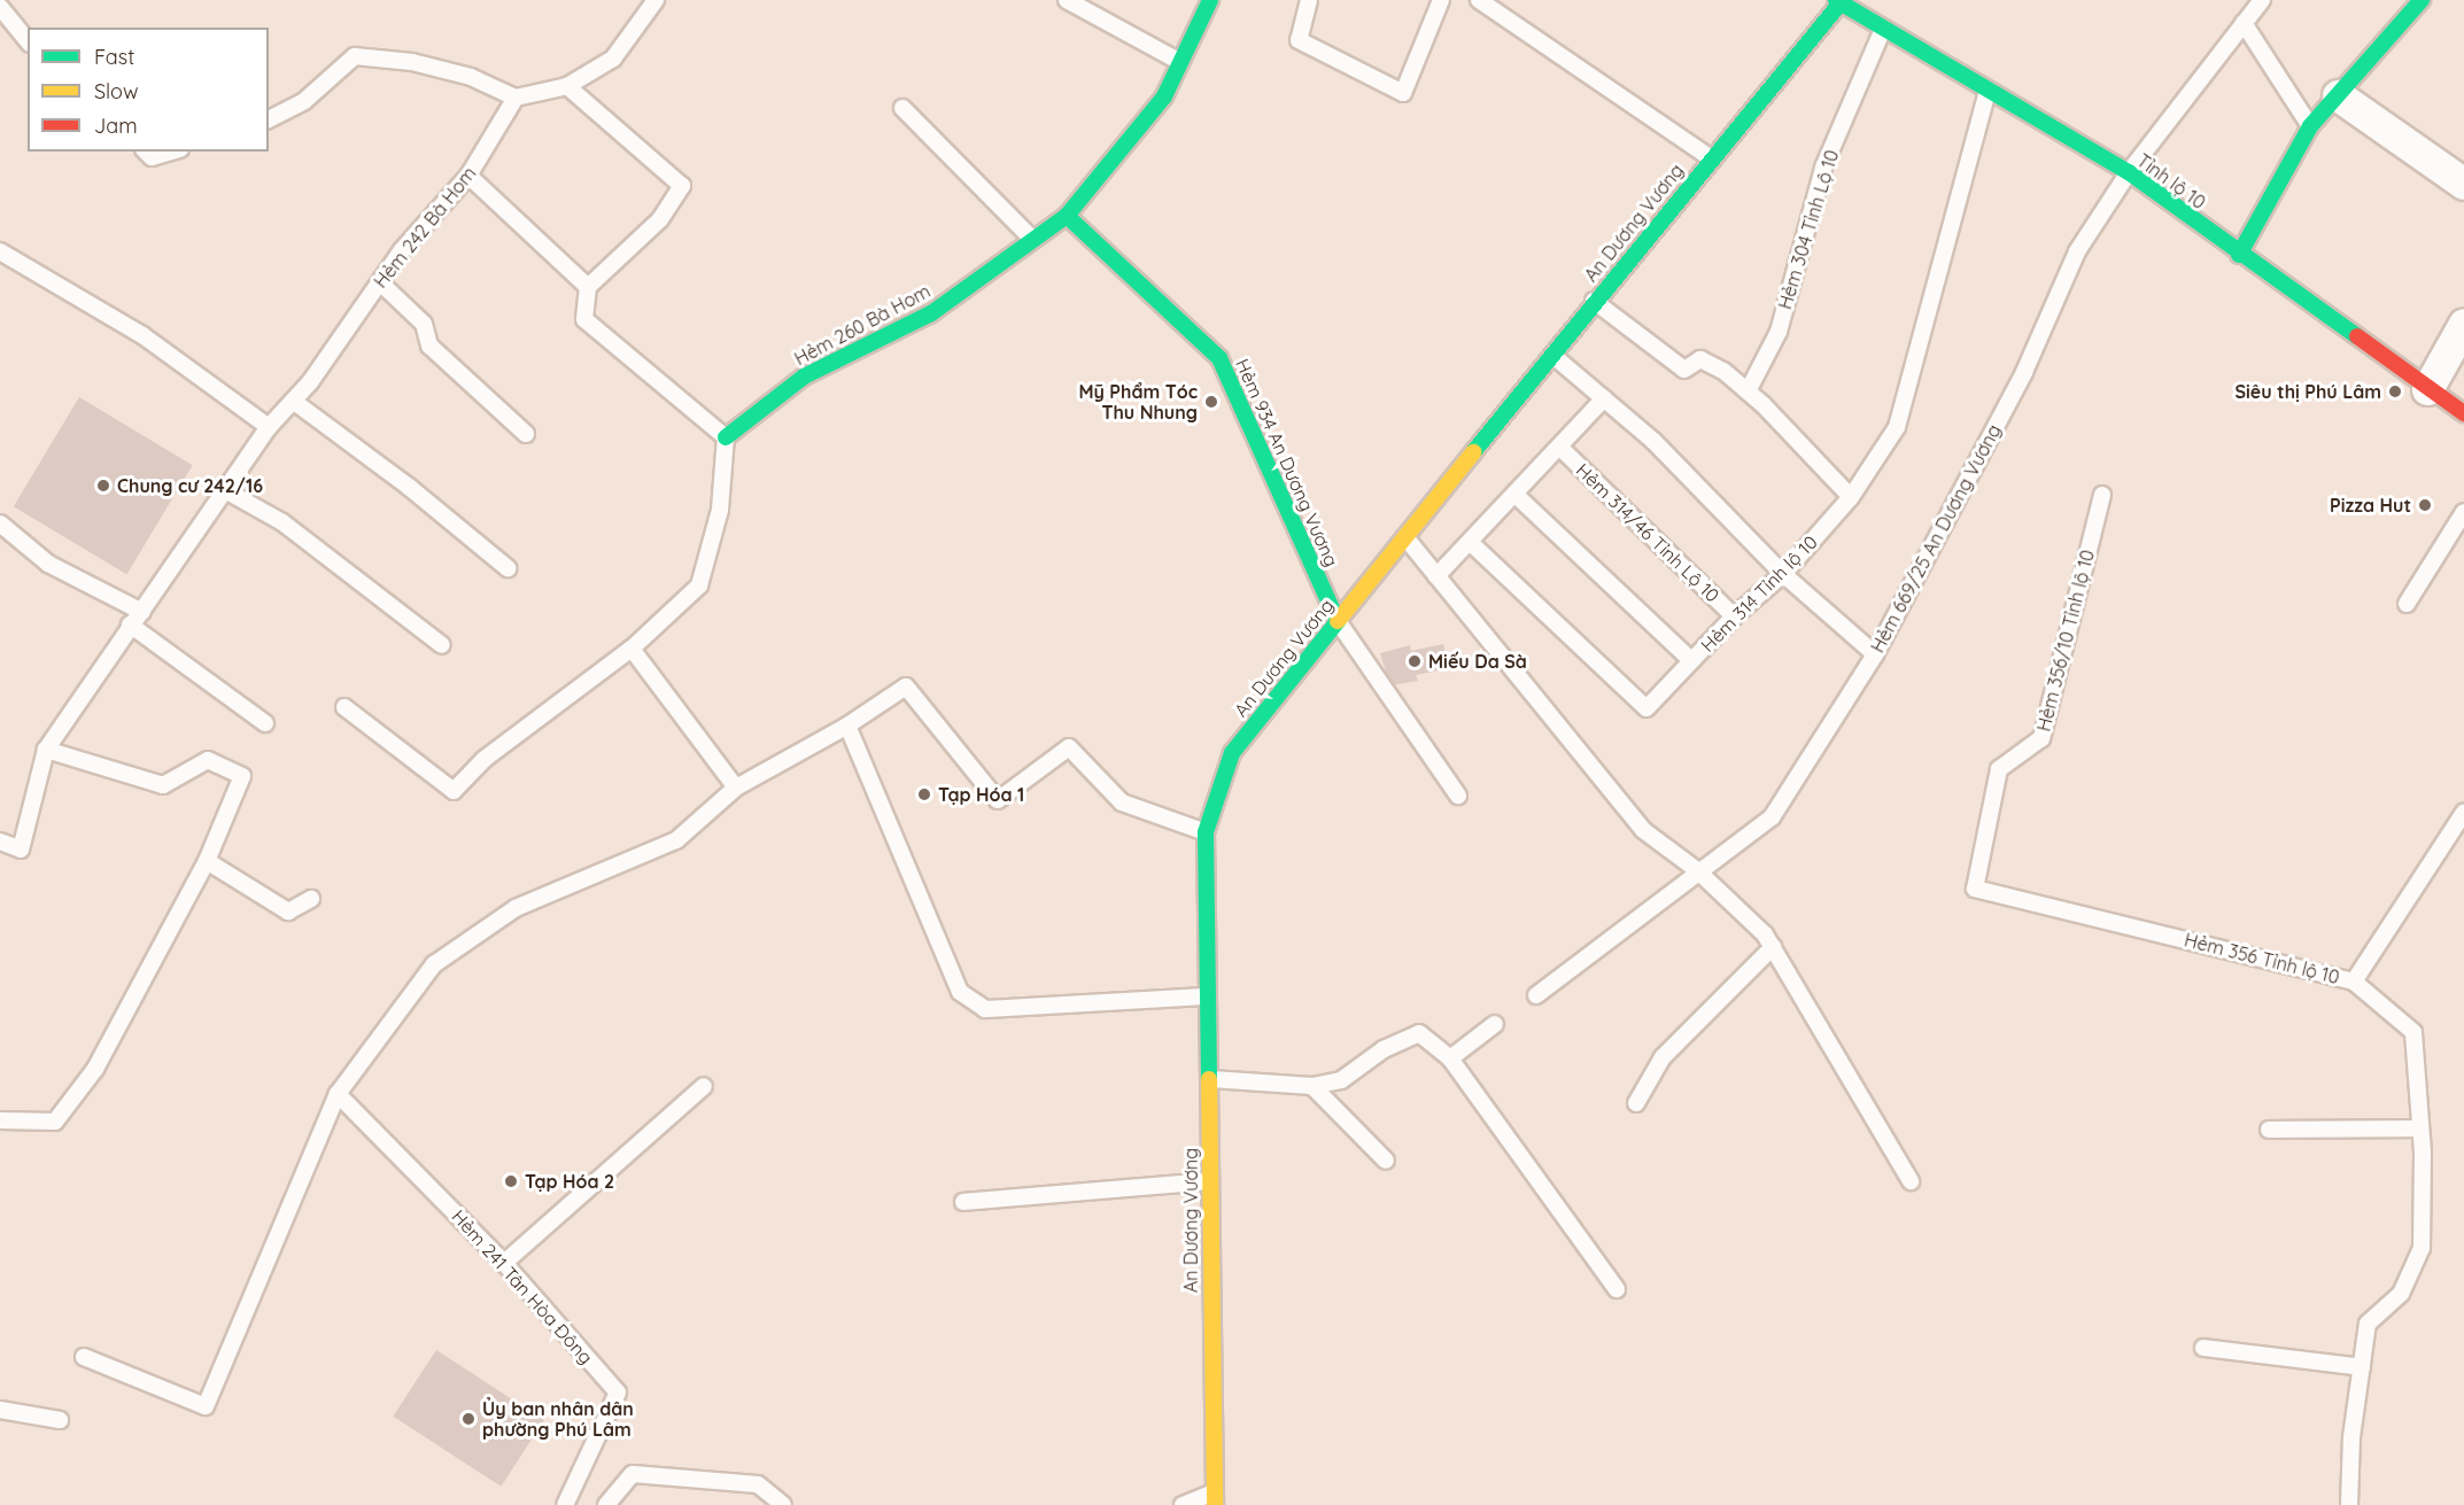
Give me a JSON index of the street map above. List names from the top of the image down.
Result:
{
  "streets": {
    "main road": [
      "Tỉnh lộ 10",
      "An Dương Vương",
      "Hẻm 260 Bà Hom",
      "Hẻm 934 An Dương Vương"
    ],
    "lane": [
      "Hẻm 242 Bà Hom",
      "Hẻm 304 Tỉnh Lộ 10",
      "Hẻm 314/46 Tỉnh Lộ 10",
      "Hẻm 669/25 An Dương Vương",
      "Hẻm 314 Tỉnh lộ 10",
      "Hẻm 356/10 Tỉnh lộ 10",
      "Hẻm 356 Tỉnh lộ 10",
      "Hẻm 241 Tân Hòa Đông"
    ]
  },
  "crossings": [
    ["Tỉnh lộ 10", "An Dương Vương"],
    ["Tỉnh lộ 10", "Hẻm 304 Tỉnh Lộ 10"],
    ["Tỉnh lộ 10", "Hẻm 669/25 An Dương Vương"],
    ["Tỉnh lộ 10", "Hẻm 314 Tỉnh lộ 10"],
    ["An Dương Vương", "Hẻm 934 An Dương Vương"],
    ["Hẻm 260 Bà Hom", "Hẻm 934 An Dương Vương"],
    ["Hẻm 314/46 Tỉnh Lộ 10", "Hẻm 314 Tỉnh lộ 10"],
    ["Hẻm 356/10 Tỉnh lộ 10", "Hẻm 356 Tỉnh lộ 10"]
  ],
  "places": [
    "Siêu thị Phú Lâm",
    "Mỹ Phẩm Tóc Thu Nhung",
    "Chung cư 242/16",
    "Pizza Hut",
    "Miếu Da Sà",
    "Tạp Hóa 1",
    "Tạp Hóa 2",
    "Ủy ban nhân dân phường Phú Lâm"
  ],
  "legend": ["Fast", "Slow", "Jam"]
}
